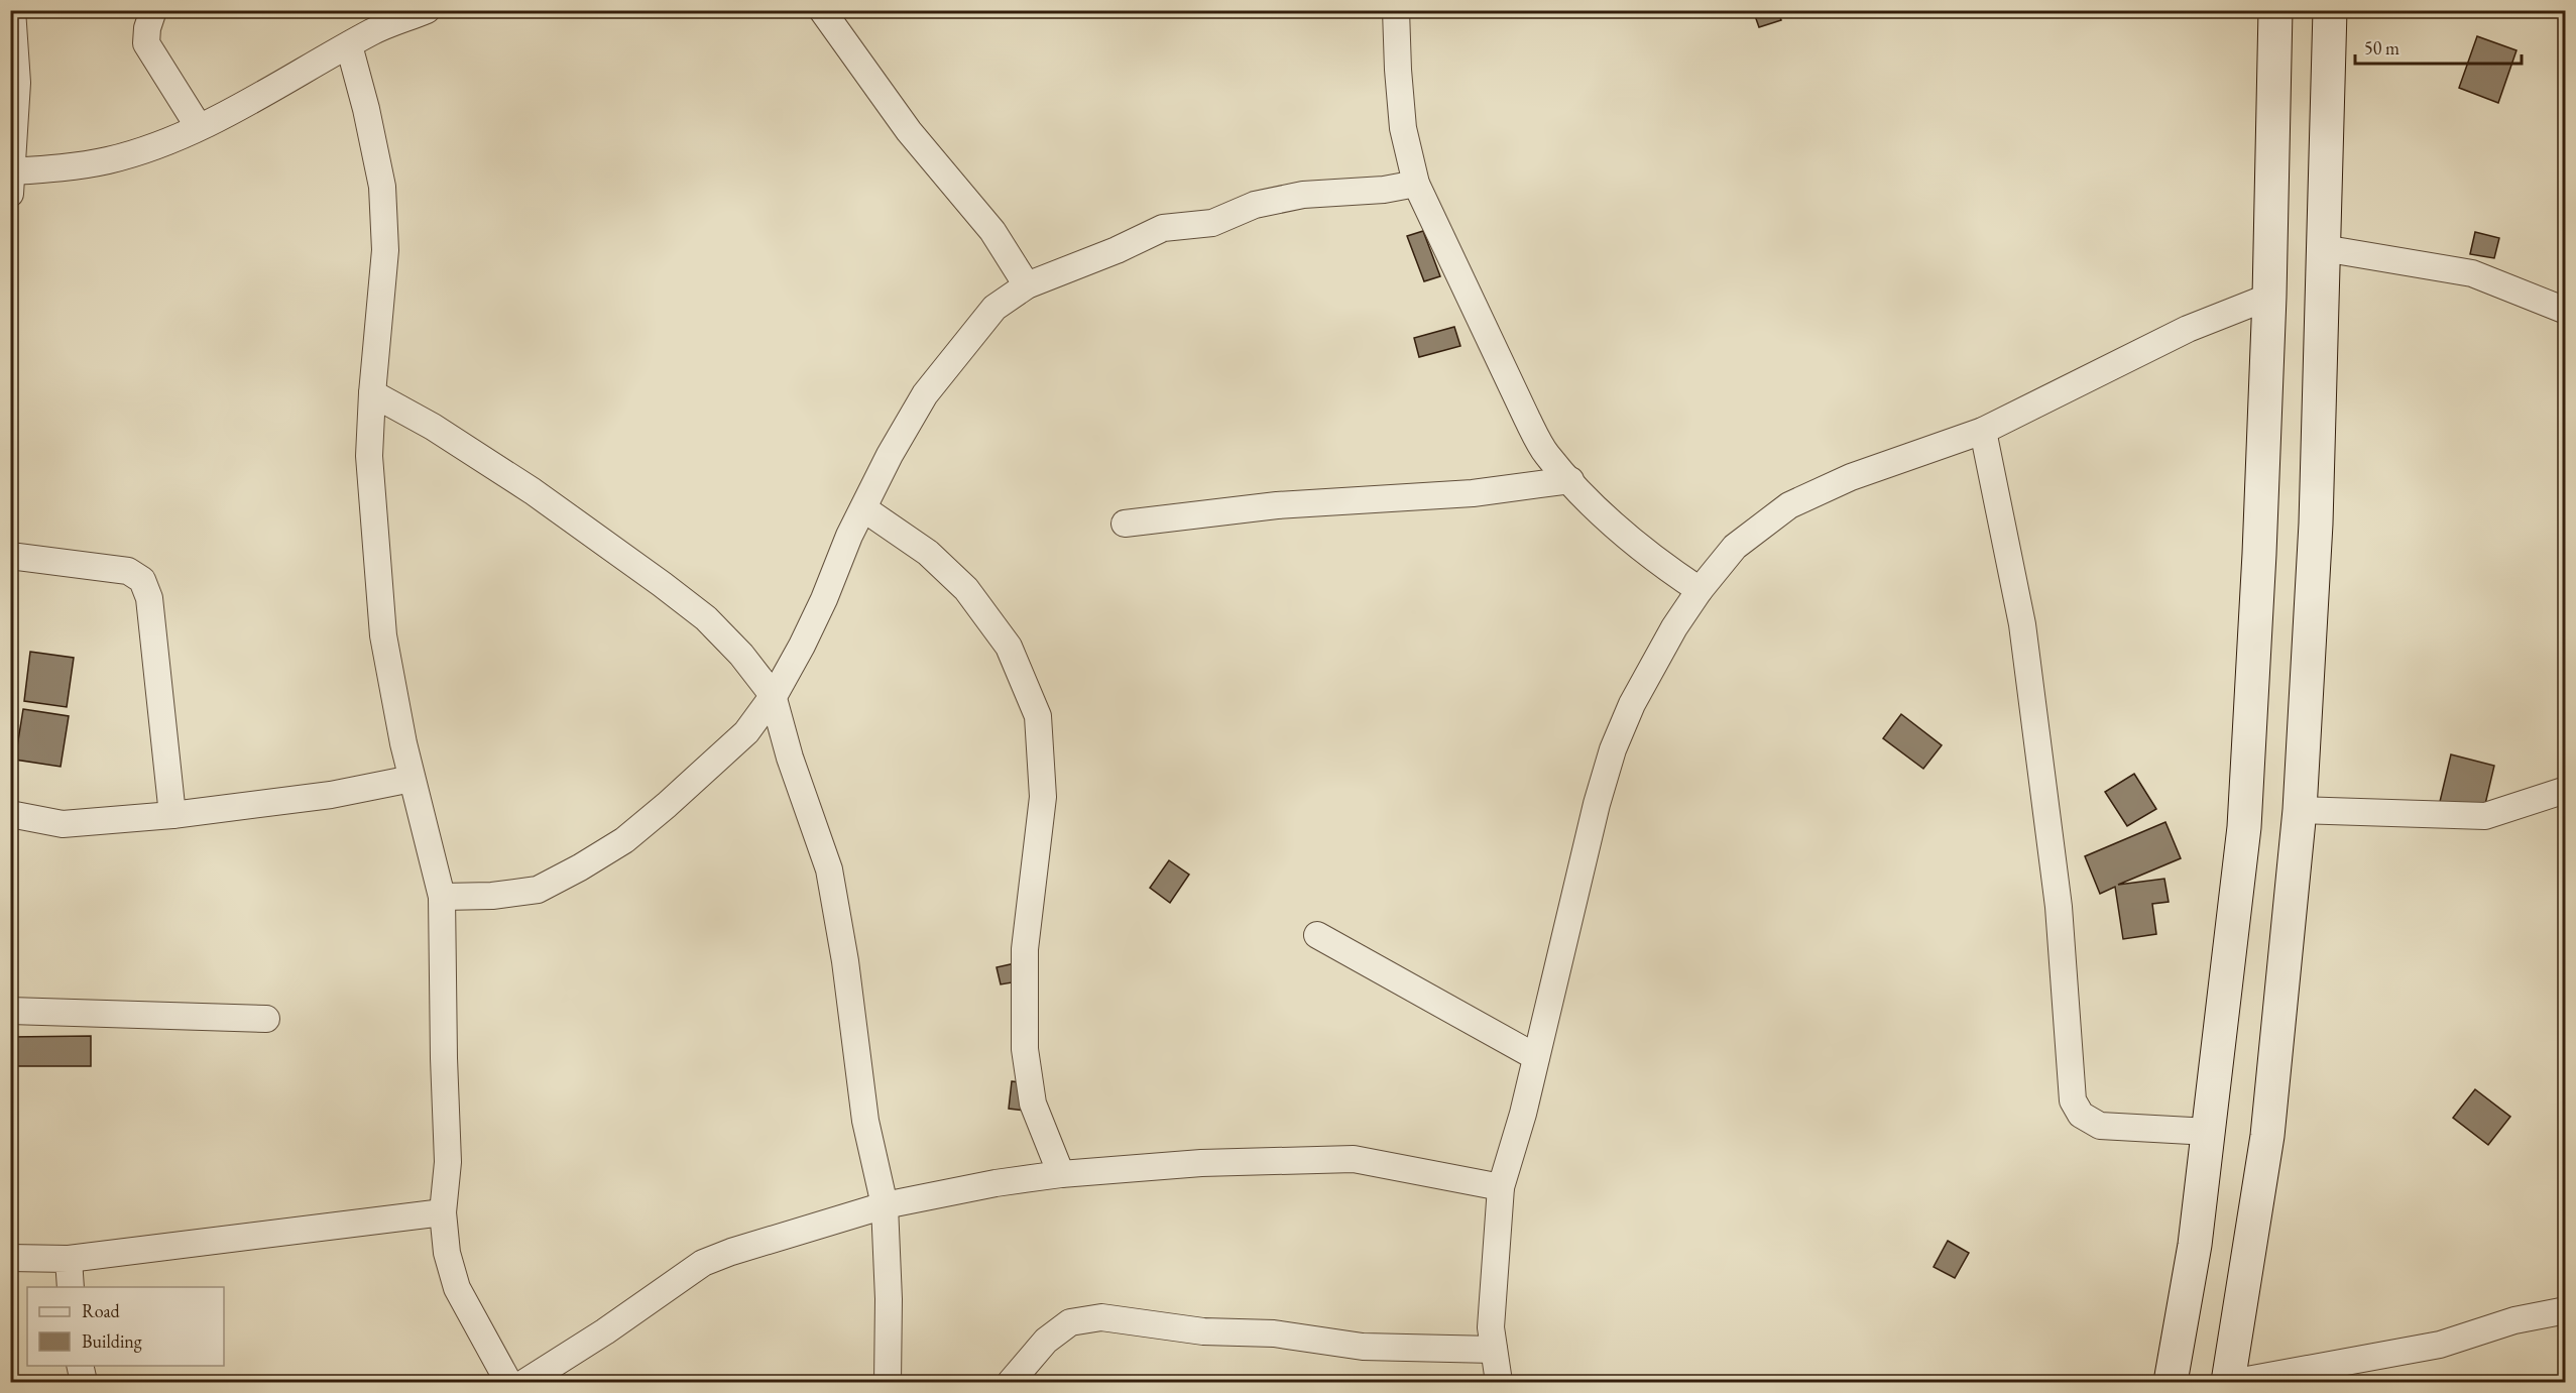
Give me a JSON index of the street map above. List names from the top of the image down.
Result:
{
  "legend": ["Road", "Building"],
  "scale_bar": "50 m"
}
